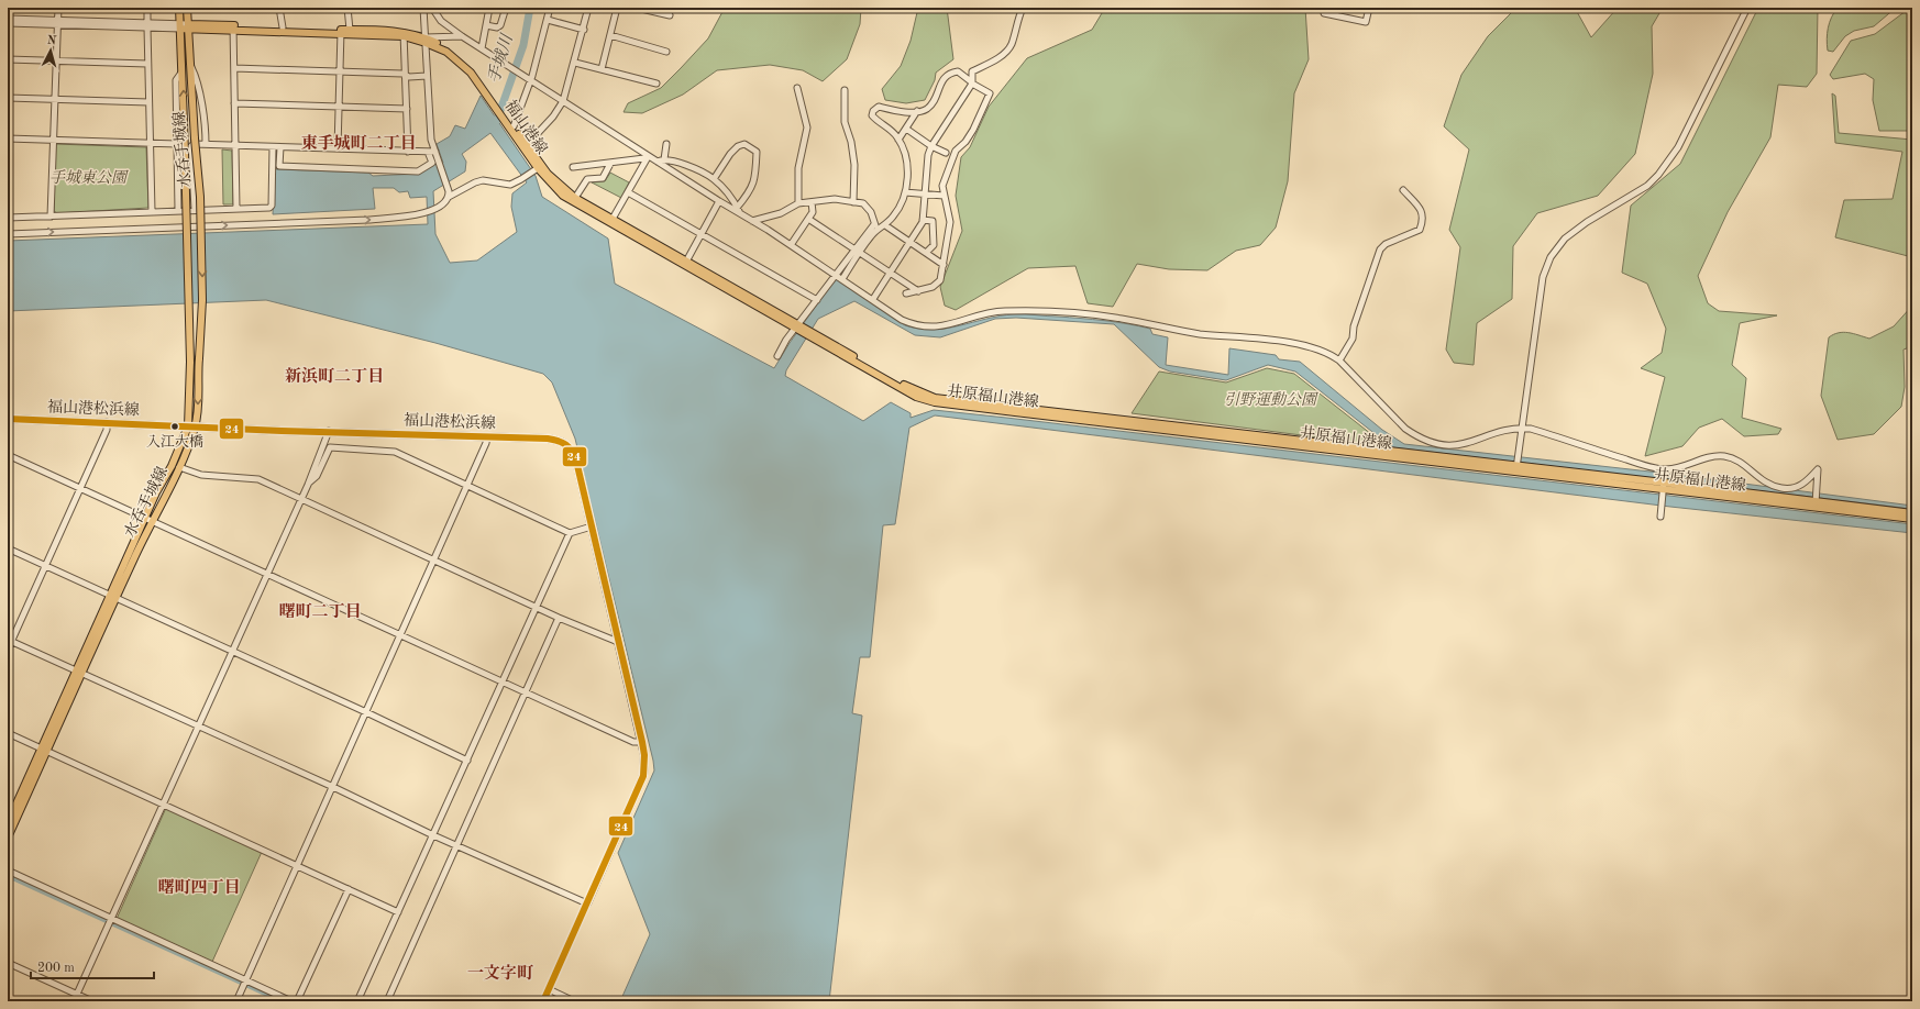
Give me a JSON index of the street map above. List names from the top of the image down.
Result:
{
  "streets": {
    "main road": [
      "福山港線",
      "水呑手城線",
      "井原福山港線",
      "福山港松浜線"
    ]
  },
  "crossings": [
    ["福山港線", "水呑手城線"],
    ["福山港線", "井原福山港線"],
    ["水呑手城線", "福山港松浜線"]
  ],
  "districts": [
    "東手城町二丁目",
    "新浜町二丁目",
    "曙町二丁目",
    "曙町四丁目",
    "一文字町"
  ],
  "water": ["手城川"],
  "parks": ["手城東公園", "引野運動公園"],
  "places": ["入江大橋"],
  "lines": ["transit line 24"],
  "scale_bar": "200 m",
  "north": "top"
}
